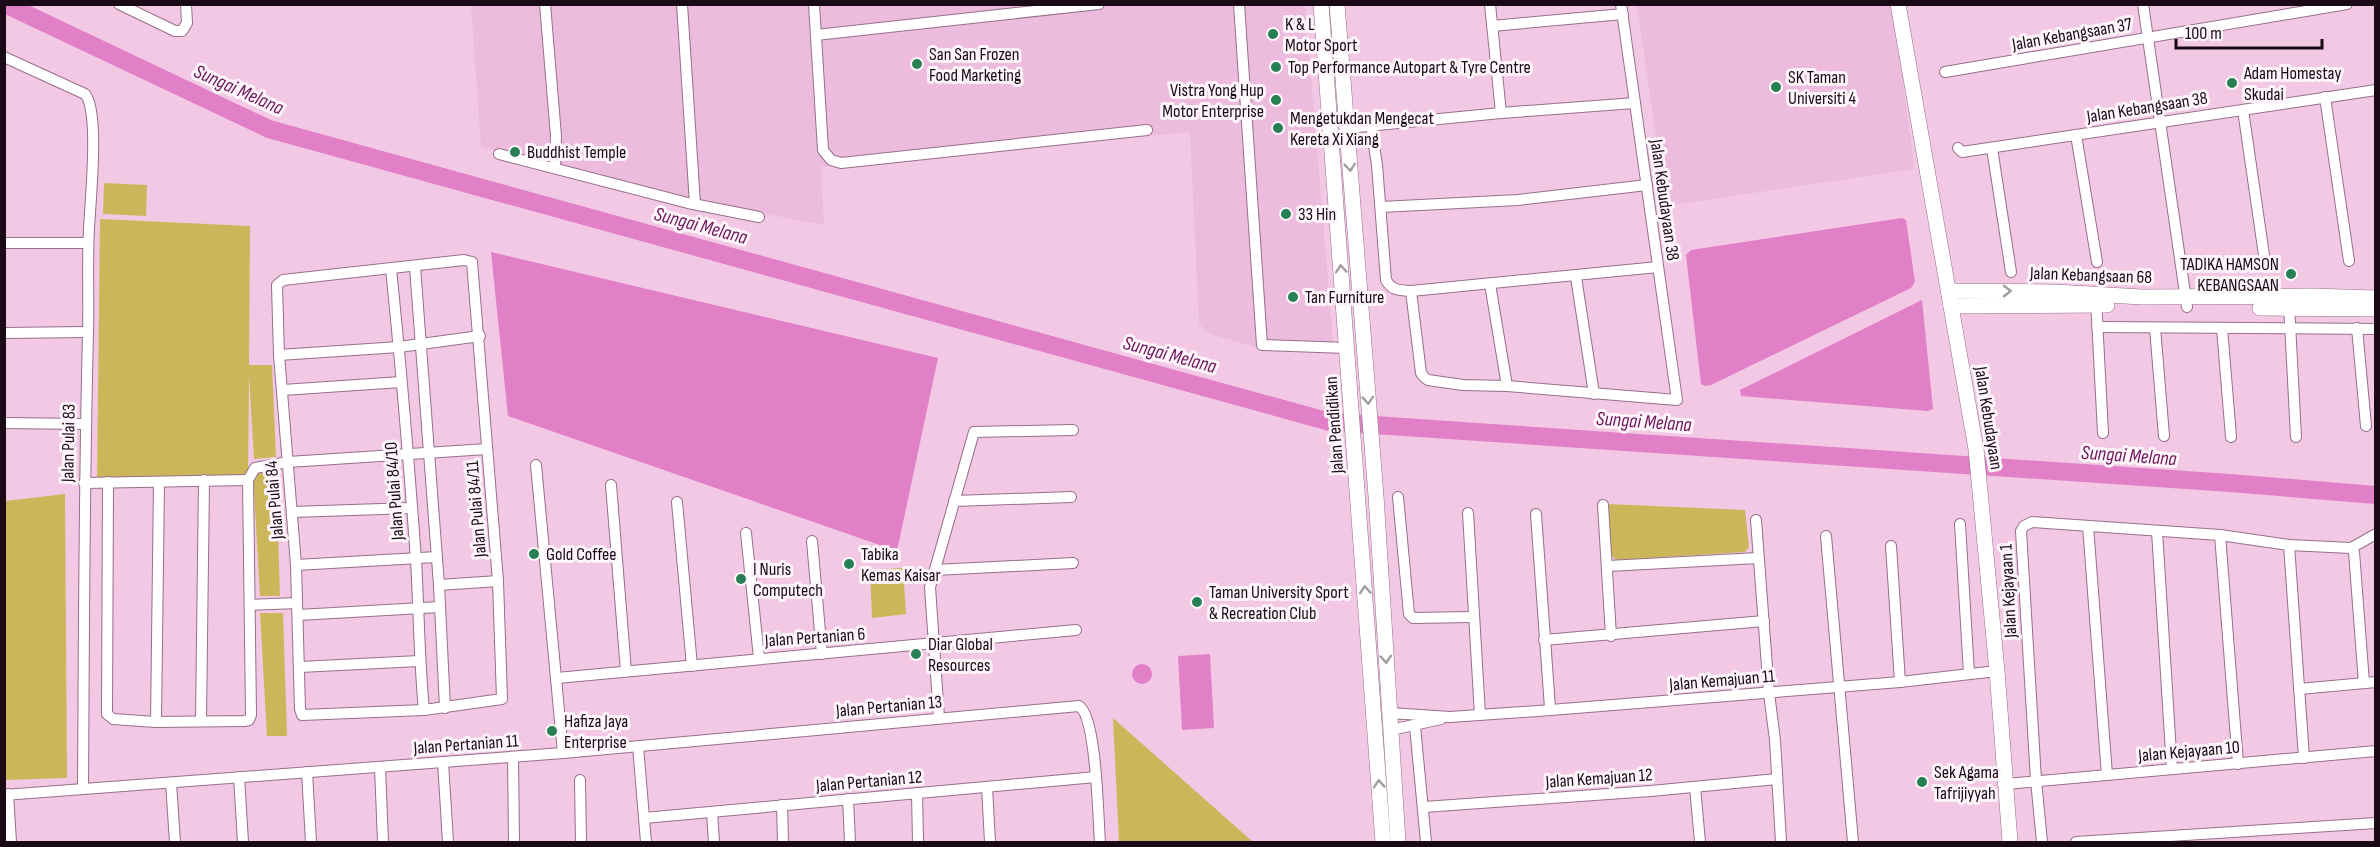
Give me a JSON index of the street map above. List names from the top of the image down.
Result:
{
  "streets": {
    "main road": ["Jalan Kebangsaan 68", "Jalan Kebudayaan", "Jalan Pendidikan"],
    "street": [
      "Jalan Kebangsaan 37",
      "Jalan Kebangsaan 38",
      "Jalan Kebudayaan 38",
      "Jalan Pulai 83",
      "Jalan Pulai 84/10",
      "Jalan Pulai 84",
      "Jalan Pulai 84/11",
      "Jalan Kejayaan 1",
      "Jalan Pertanian 6",
      "Jalan Kemajuan 11",
      "Jalan Pertanian 13",
      "Jalan Pertanian 11",
      "Jalan Kejayaan 10",
      "Jalan Kemajuan 12",
      "Jalan Pertanian 12"
    ]
  },
  "crossings": [
    ["Jalan Kebangsaan 68", "Jalan Kebudayaan"],
    ["Jalan Kebudayaan", "Jalan Kemajuan 11"],
    ["Jalan Kebudayaan", "Jalan Kejayaan 10"],
    ["Jalan Pendidikan", "Jalan Kemajuan 11"],
    ["Jalan Pulai 83", "Jalan Pertanian 11"],
    ["Jalan Pulai 84/10", "Jalan Pulai 84"],
    ["Jalan Pulai 84/10", "Jalan Pulai 84/11"],
    ["Jalan Pulai 84", "Jalan Pulai 84/11"],
    ["Jalan Kejayaan 1", "Jalan Kejayaan 10"],
    ["Jalan Pertanian 13", "Jalan Pertanian 11"],
    ["Jalan Pertanian 13", "Jalan Pertanian 12"]
  ],
  "water": ["Sungai Melana"],
  "places": [
    "K & L Motor Sport",
    "San San Frozen Food Marketing",
    "Top Performance Autopart & Tyre Centre",
    "Adam Homestay Skudai",
    "SK Taman Universiti 4",
    "Vistra Yong Hup Motor Enterprise",
    "Mengetukdan Mengecat Kereta Xi Xiang",
    "Buddhist Temple",
    "33 Hin",
    "TADIKA HAMSON KEBANGSAAN",
    "Tan Furniture",
    "Gold Coffee",
    "Tabika Kemas Kaisar",
    "I Nuris Computech",
    "Taman University Sport & Recreation Club",
    "Diar Global Resources",
    "Hafiza Jaya Enterprise",
    "Sek Agama Tafrijiyyah"
  ],
  "scale_bar": "100 m"
}
